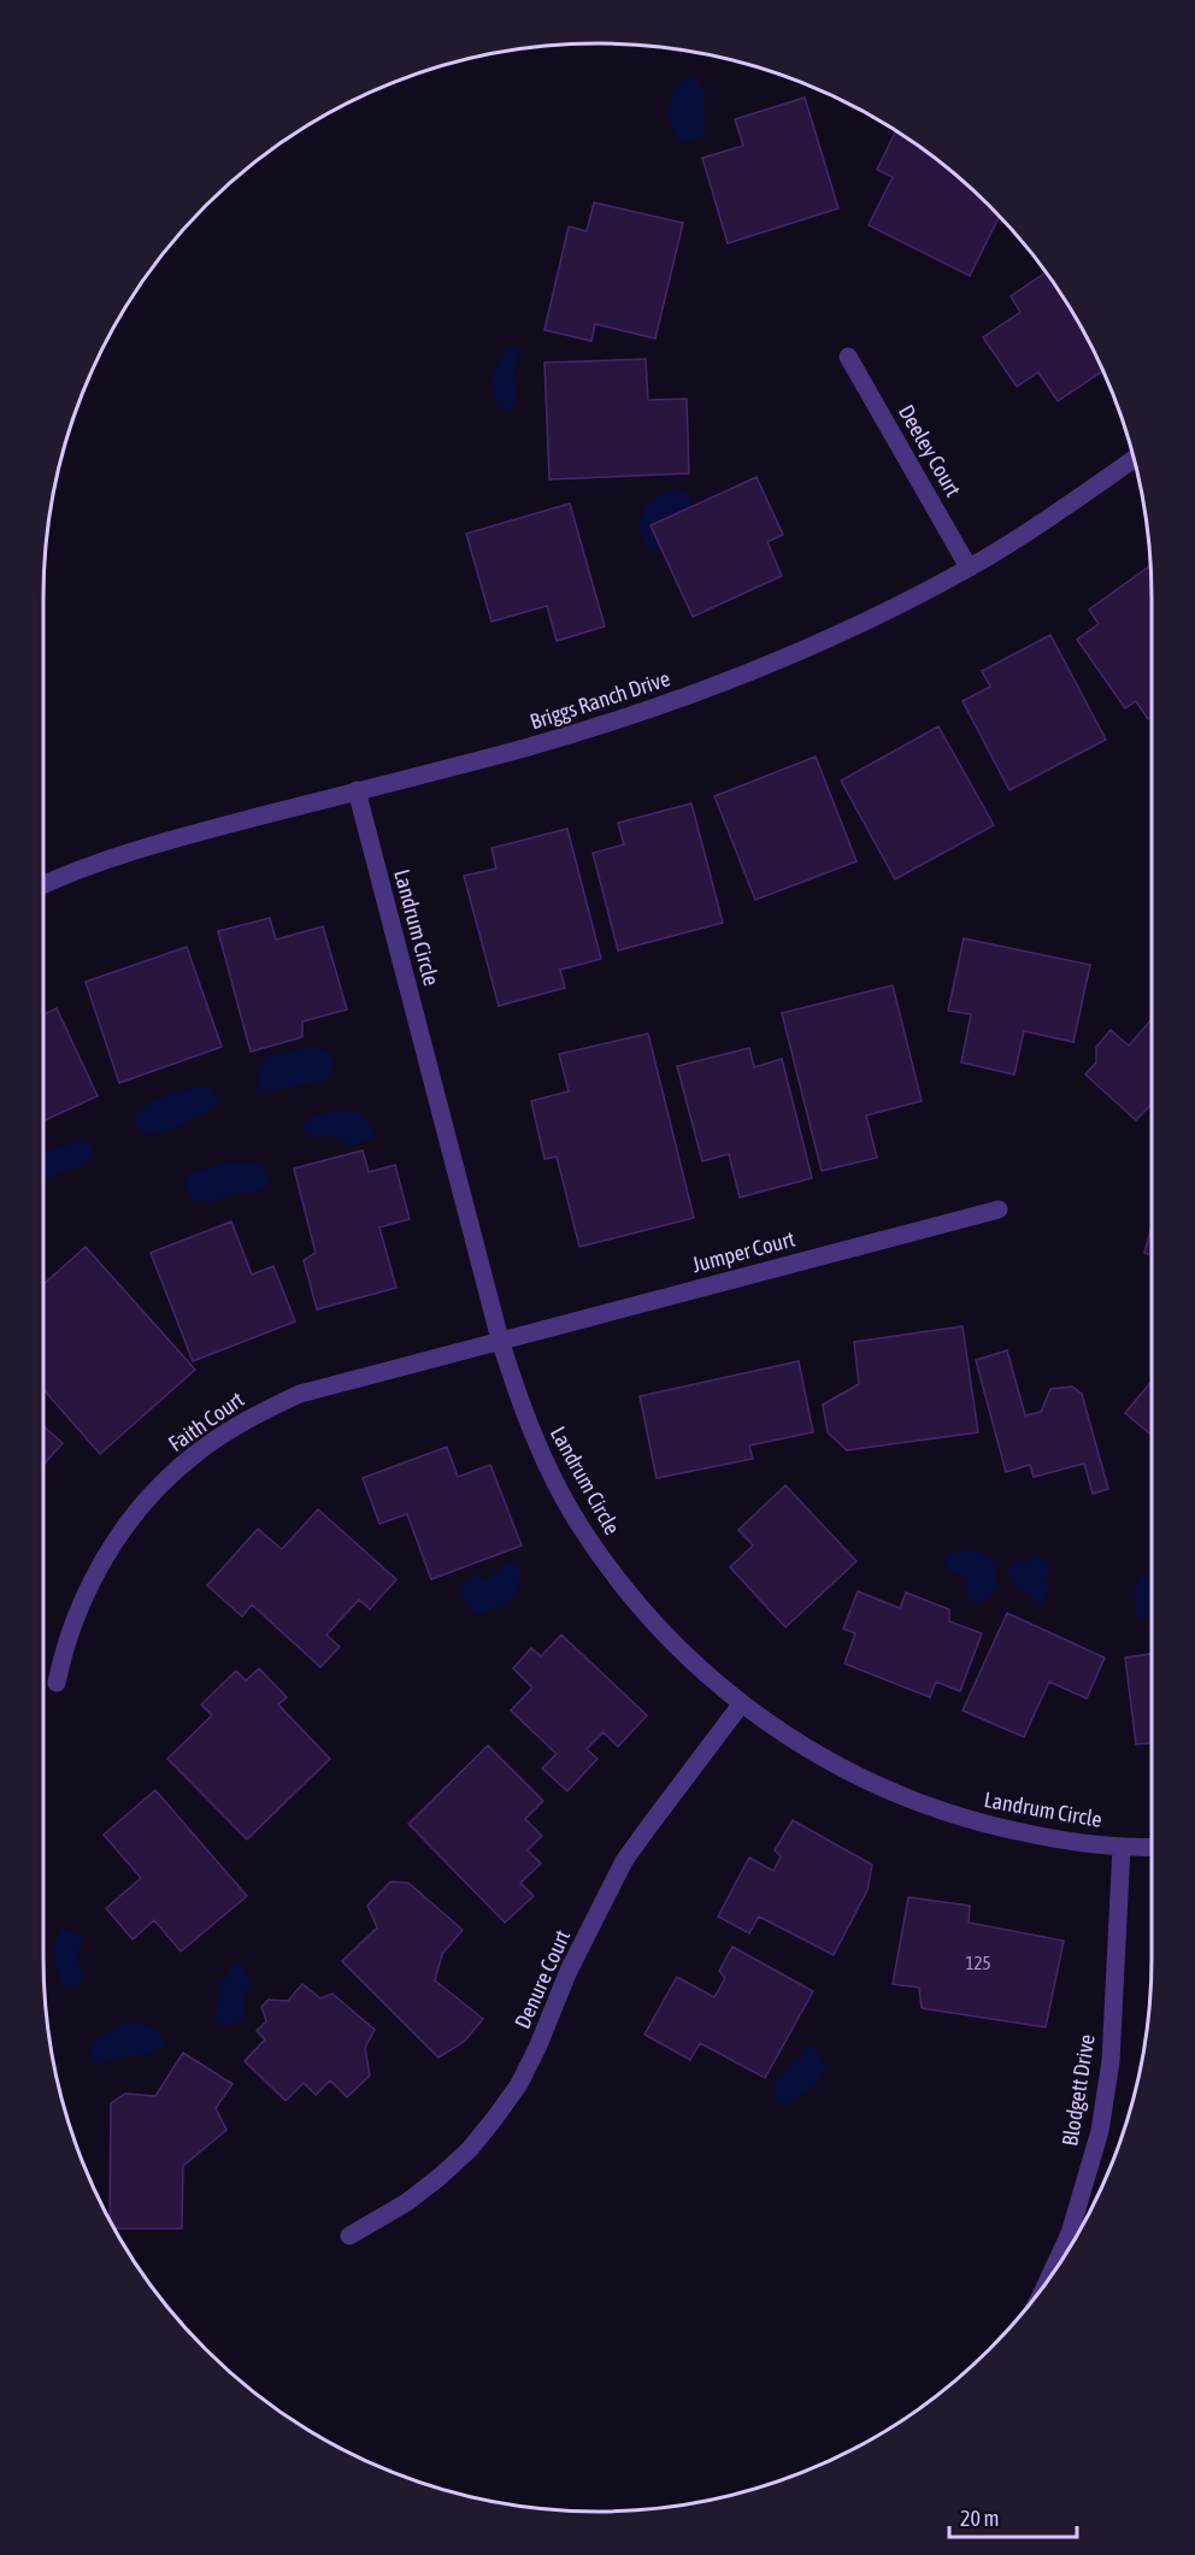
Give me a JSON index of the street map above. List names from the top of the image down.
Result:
{
  "streets": {
    "street": [
      "Deeley Court",
      "Briggs Ranch Drive",
      "Landrum Circle",
      "Jumper Court",
      "Faith Court",
      "Denure Court",
      "Blodgett Drive"
    ]
  },
  "crossings": [
    ["Deeley Court", "Briggs Ranch Drive"],
    ["Briggs Ranch Drive", "Landrum Circle"],
    ["Landrum Circle", "Jumper Court"],
    ["Landrum Circle", "Faith Court"],
    ["Landrum Circle", "Denure Court"],
    ["Landrum Circle", "Blodgett Drive"],
    ["Jumper Court", "Faith Court"]
  ],
  "house_numbers": ["125"],
  "scale_bar": "20 m"
}
